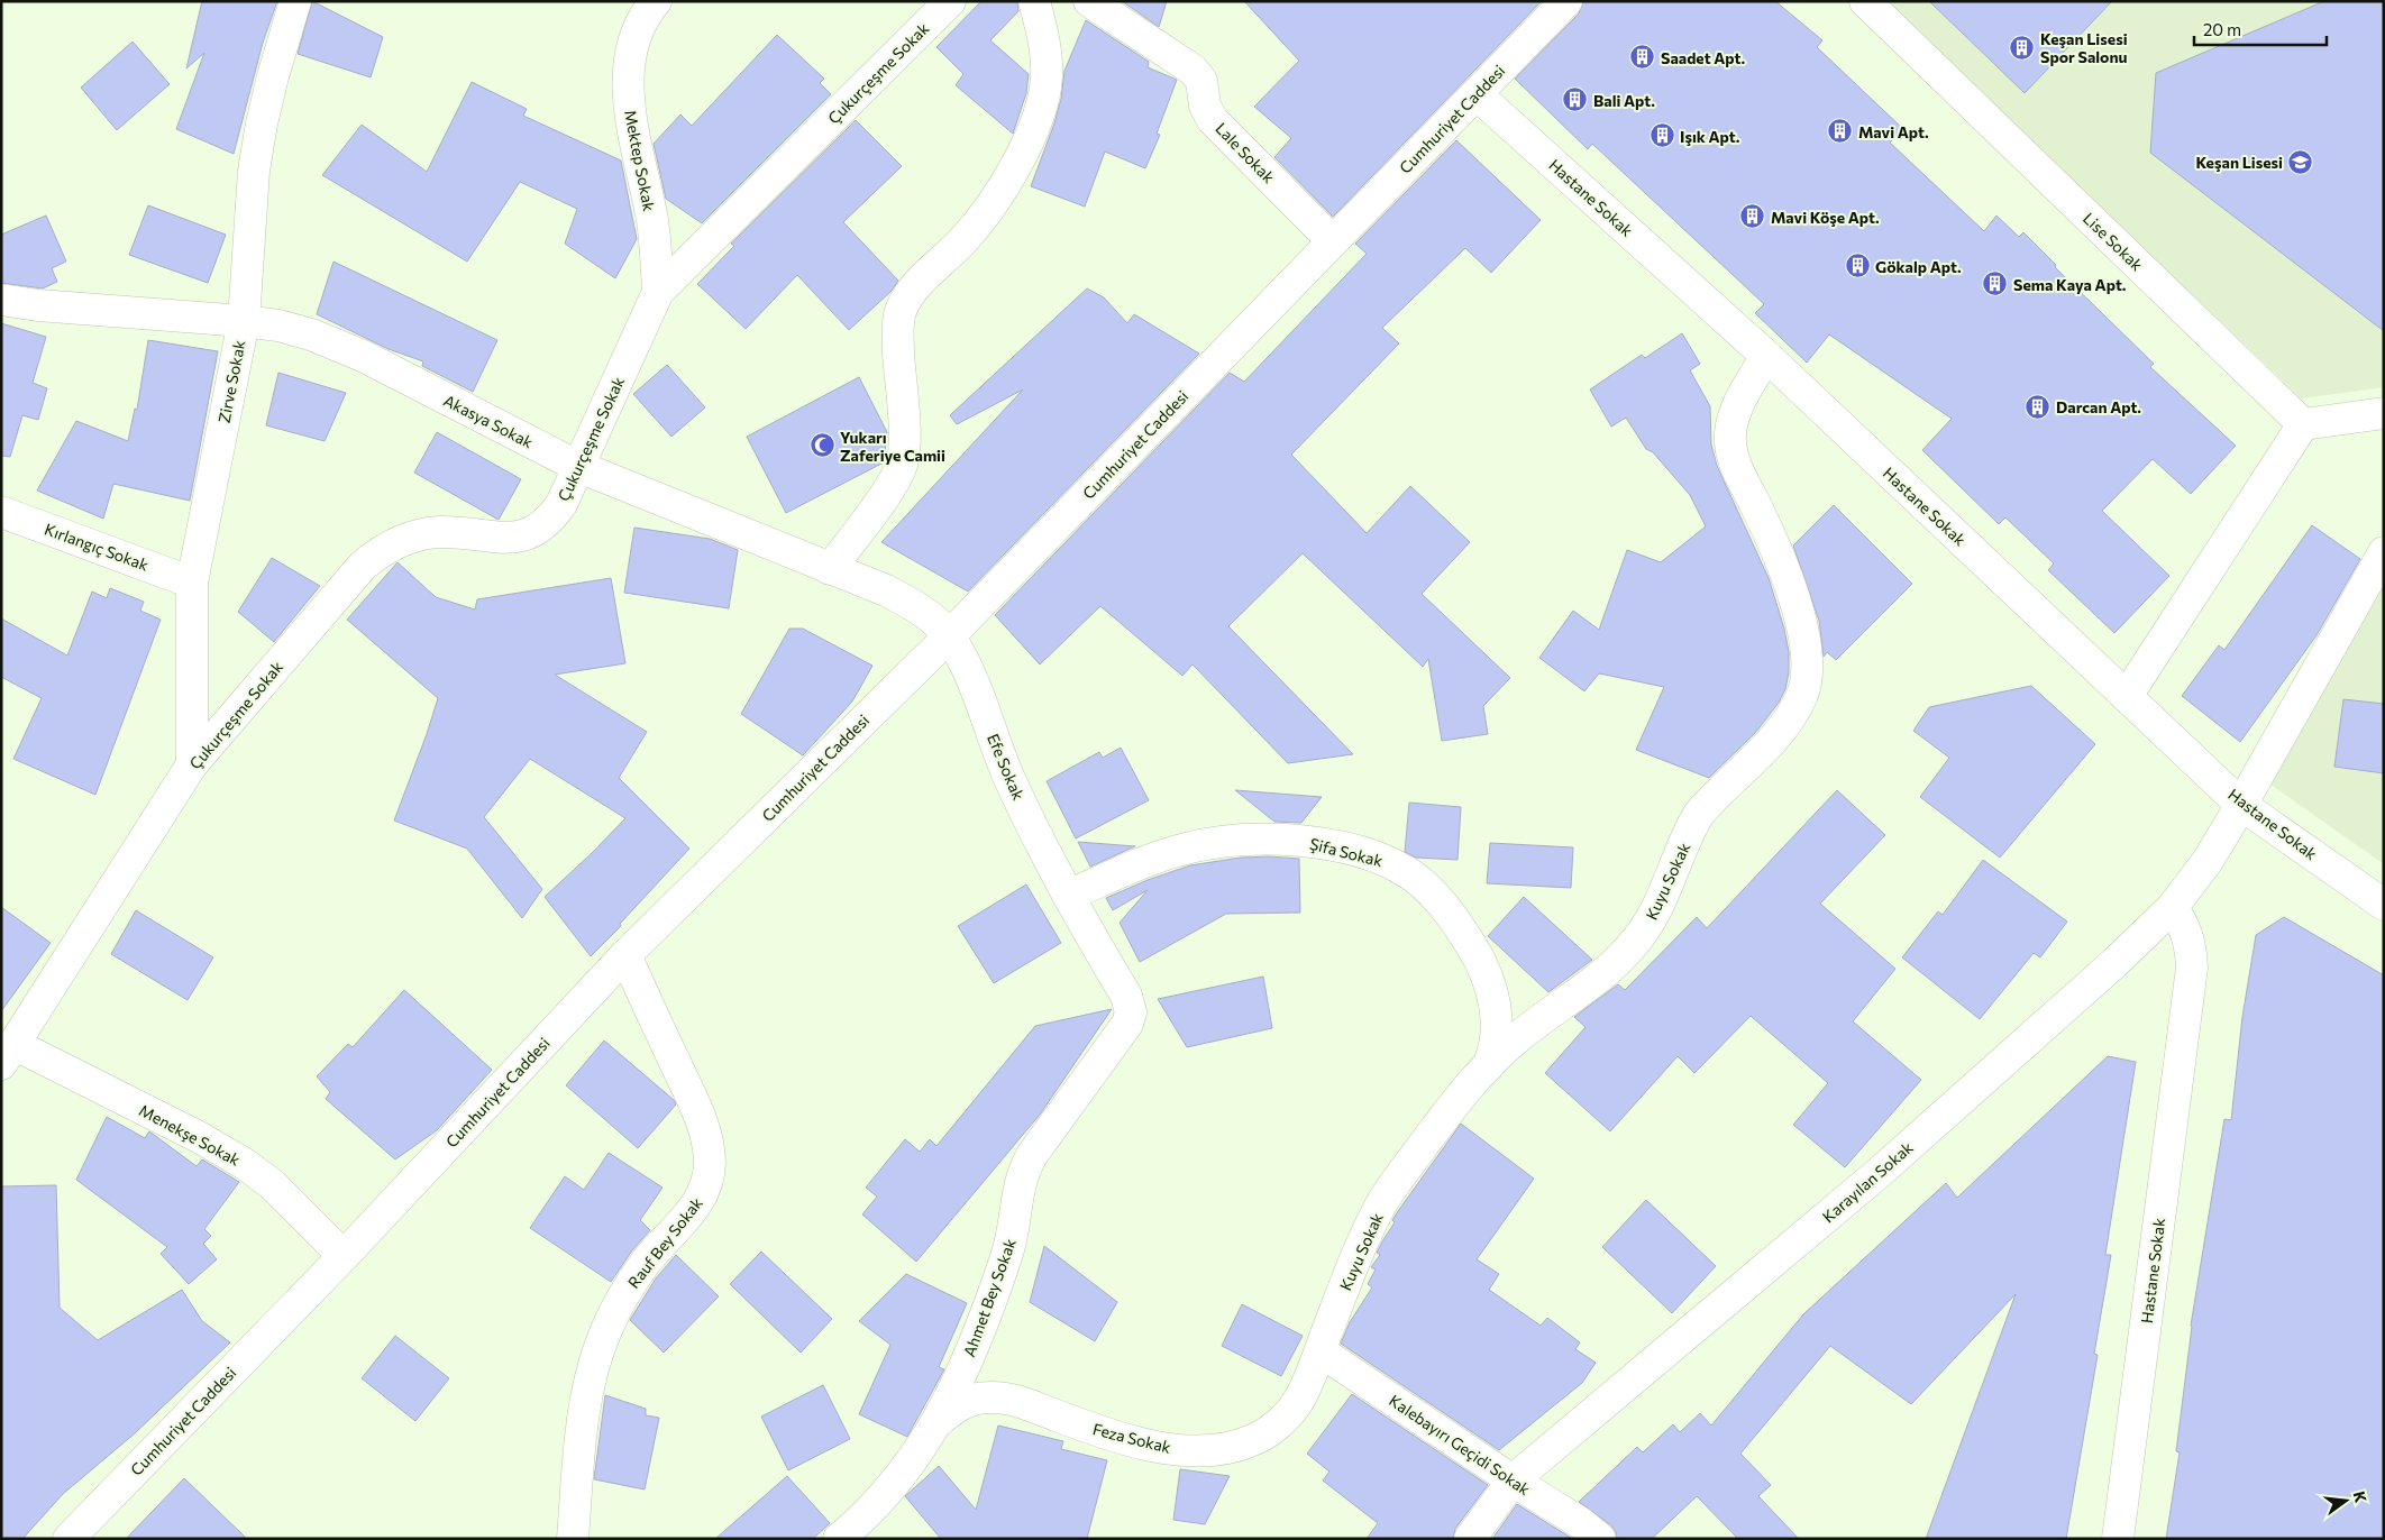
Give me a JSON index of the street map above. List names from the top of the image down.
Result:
{
  "streets": {
    "street": [
      "Çukurçeşme Sokak",
      "Cumhuriyet Caddesi",
      "Lale Sokak",
      "Mektep Sokak",
      "Hastane Sokak",
      "Lise Sokak",
      "Zirve Sokak",
      "Akasya Sokak",
      "Kırlangıç Sokak",
      "Efe Sokak",
      "Şifa Sokak",
      "Kuyu Sokak",
      "Menekşe Sokak",
      "Karayılan Sokak",
      "Rauf Bey Sokak",
      "Ahmet Bey Sokak",
      "Feza Sokak",
      "Kalebayırı Geçidi Sokak"
    ]
  },
  "crossings": [
    ["Çukurçeşme Sokak", "Mektep Sokak"],
    ["Çukurçeşme Sokak", "Zirve Sokak"],
    ["Çukurçeşme Sokak", "Akasya Sokak"],
    ["Çukurçeşme Sokak", "Menekşe Sokak"],
    ["Cumhuriyet Caddesi", "Lale Sokak"],
    ["Cumhuriyet Caddesi", "Hastane Sokak"],
    ["Cumhuriyet Caddesi", "Akasya Sokak"],
    ["Cumhuriyet Caddesi", "Efe Sokak"],
    ["Cumhuriyet Caddesi", "Menekşe Sokak"],
    ["Cumhuriyet Caddesi", "Rauf Bey Sokak"],
    ["Hastane Sokak", "Kuyu Sokak"],
    ["Hastane Sokak", "Karayılan Sokak"],
    ["Zirve Sokak", "Akasya Sokak"],
    ["Zirve Sokak", "Kırlangıç Sokak"],
    ["Akasya Sokak", "Efe Sokak"],
    ["Efe Sokak", "Şifa Sokak"],
    ["Efe Sokak", "Ahmet Bey Sokak"],
    ["Şifa Sokak", "Kuyu Sokak"],
    ["Şifa Sokak", "Ahmet Bey Sokak"],
    ["Kuyu Sokak", "Feza Sokak"],
    ["Kuyu Sokak", "Kalebayırı Geçidi Sokak"],
    ["Karayılan Sokak", "Kalebayırı Geçidi Sokak"],
    ["Ahmet Bey Sokak", "Feza Sokak"],
    ["Feza Sokak", "Kalebayırı Geçidi Sokak"]
  ],
  "places": {
    "building": [
      "Keşan Lisesi Spor Salonu",
      "Saadet Apt.",
      "Bali Apt.",
      "Mavi Apt.",
      "Işık Apt.",
      "Mavi Köşe Apt.",
      "Gökalp Apt.",
      "Sema Kaya Apt.",
      "Darcan Apt."
    ],
    "school or university": ["Keşan Lisesi"],
    "mosque": ["Yukarı Zaferiye Camii"]
  },
  "scale_bar": "20 m",
  "north": "right"
}
